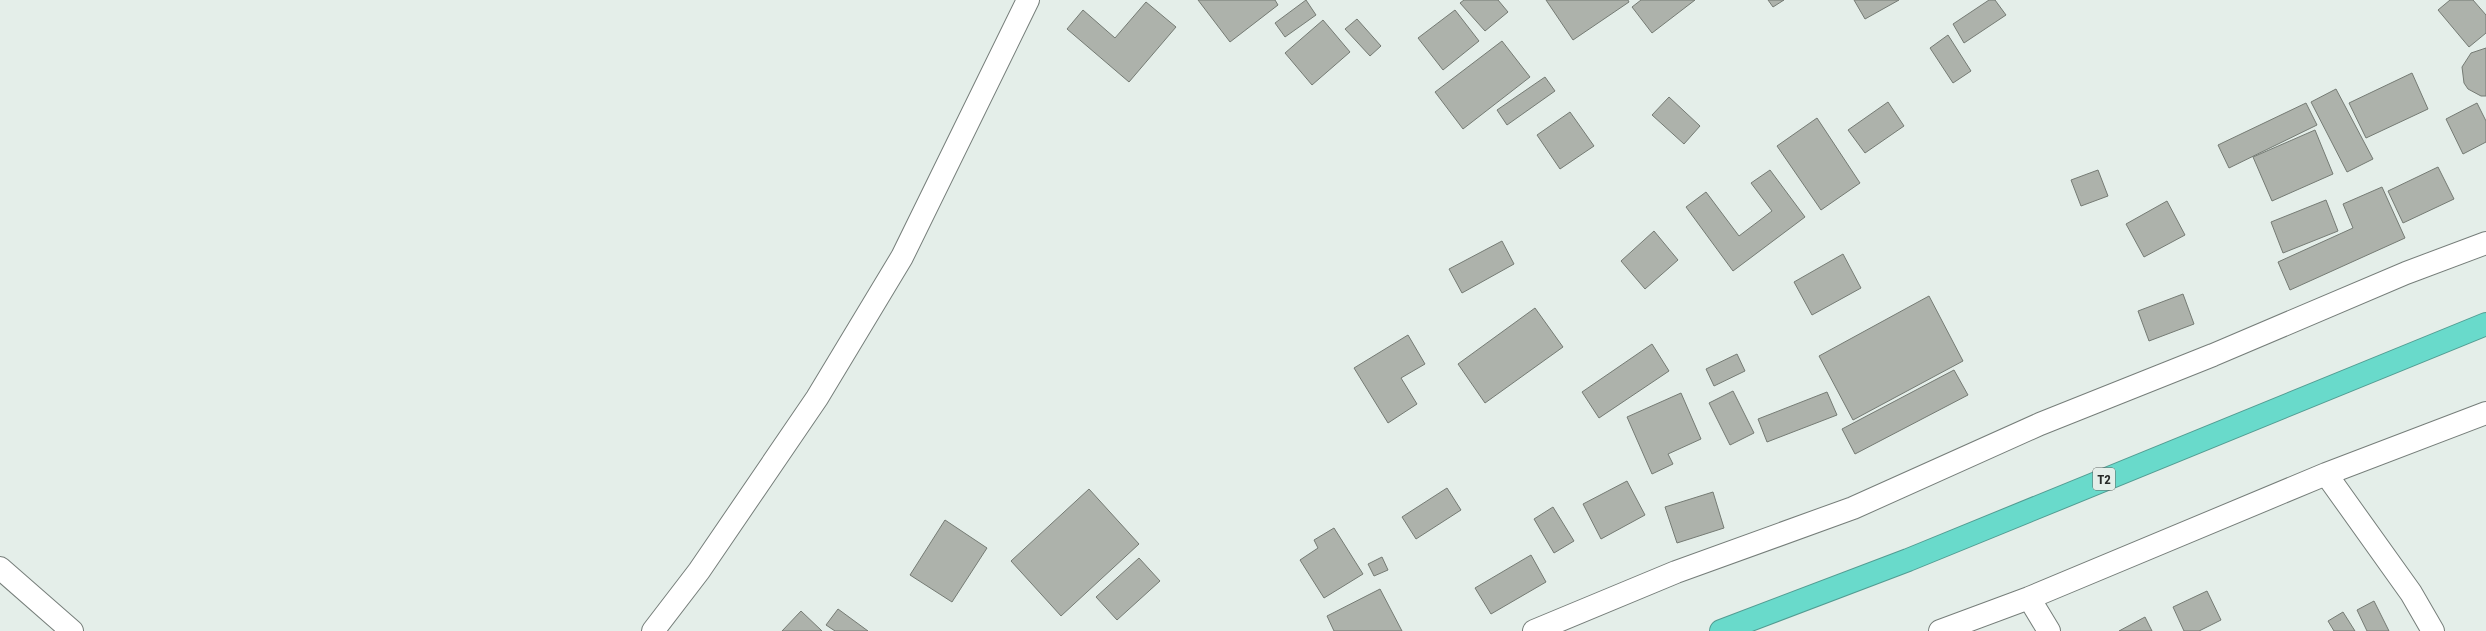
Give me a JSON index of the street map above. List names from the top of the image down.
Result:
{
  "streets": {
    "highway": ["T2"]
  }
}
